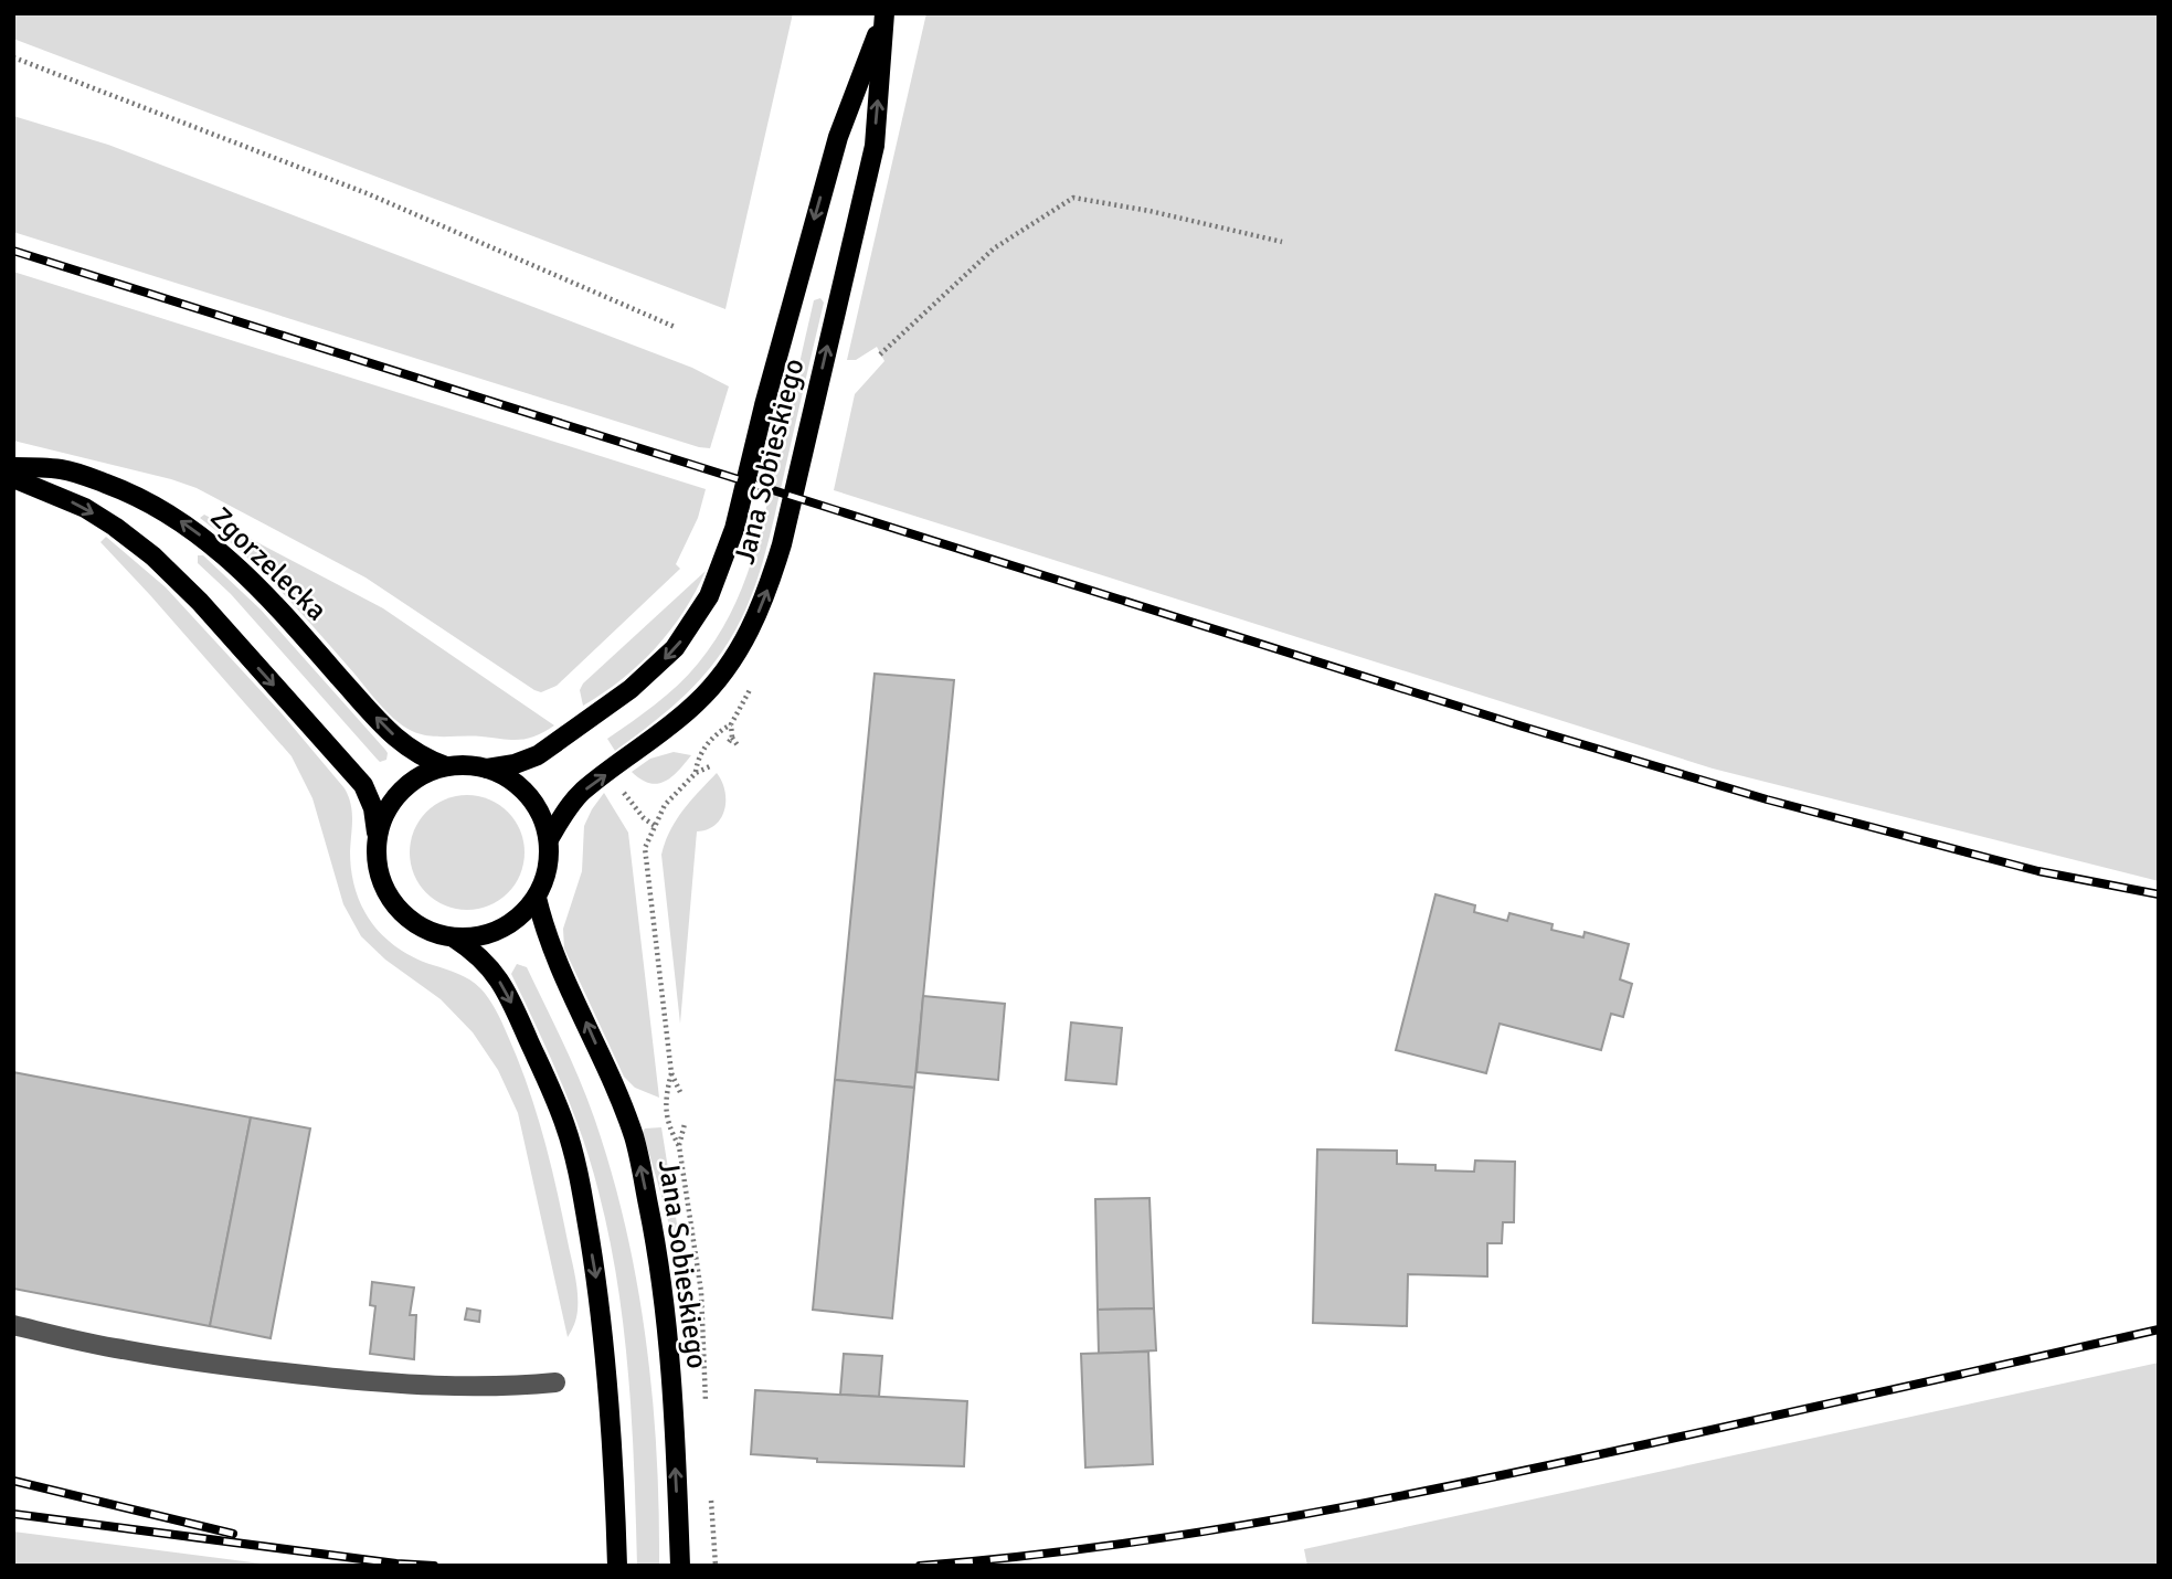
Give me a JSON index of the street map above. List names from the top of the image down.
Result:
{
  "streets": {
    "main road": ["Jana Sobieskiego", "Zgorzelecka"]
  },
  "crossings": [
    ["Jana Sobieskiego", "Zgorzelecka"]
  ]
}
